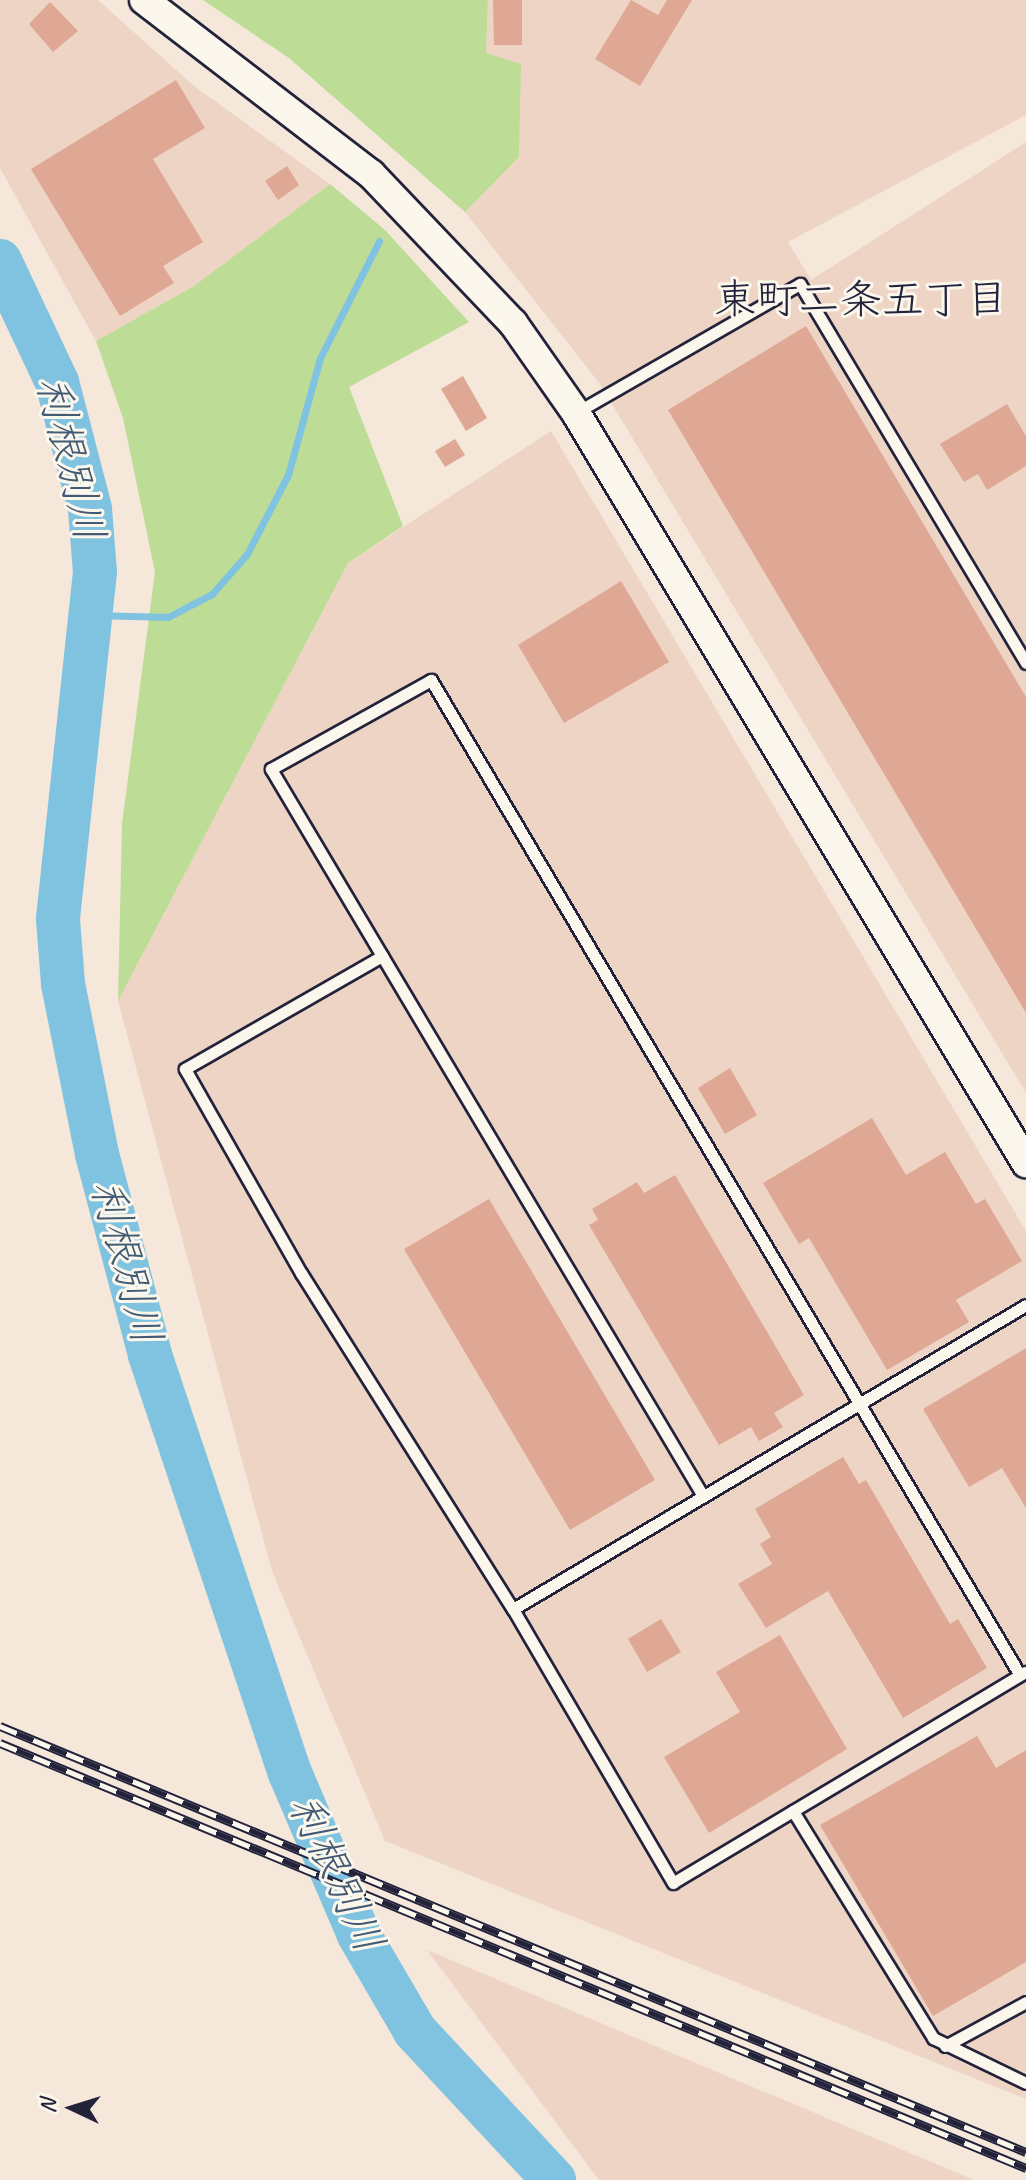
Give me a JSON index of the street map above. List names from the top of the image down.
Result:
{
  "districts": ["東町二条五丁目"],
  "water": ["利根別川"],
  "north": "left"
}
